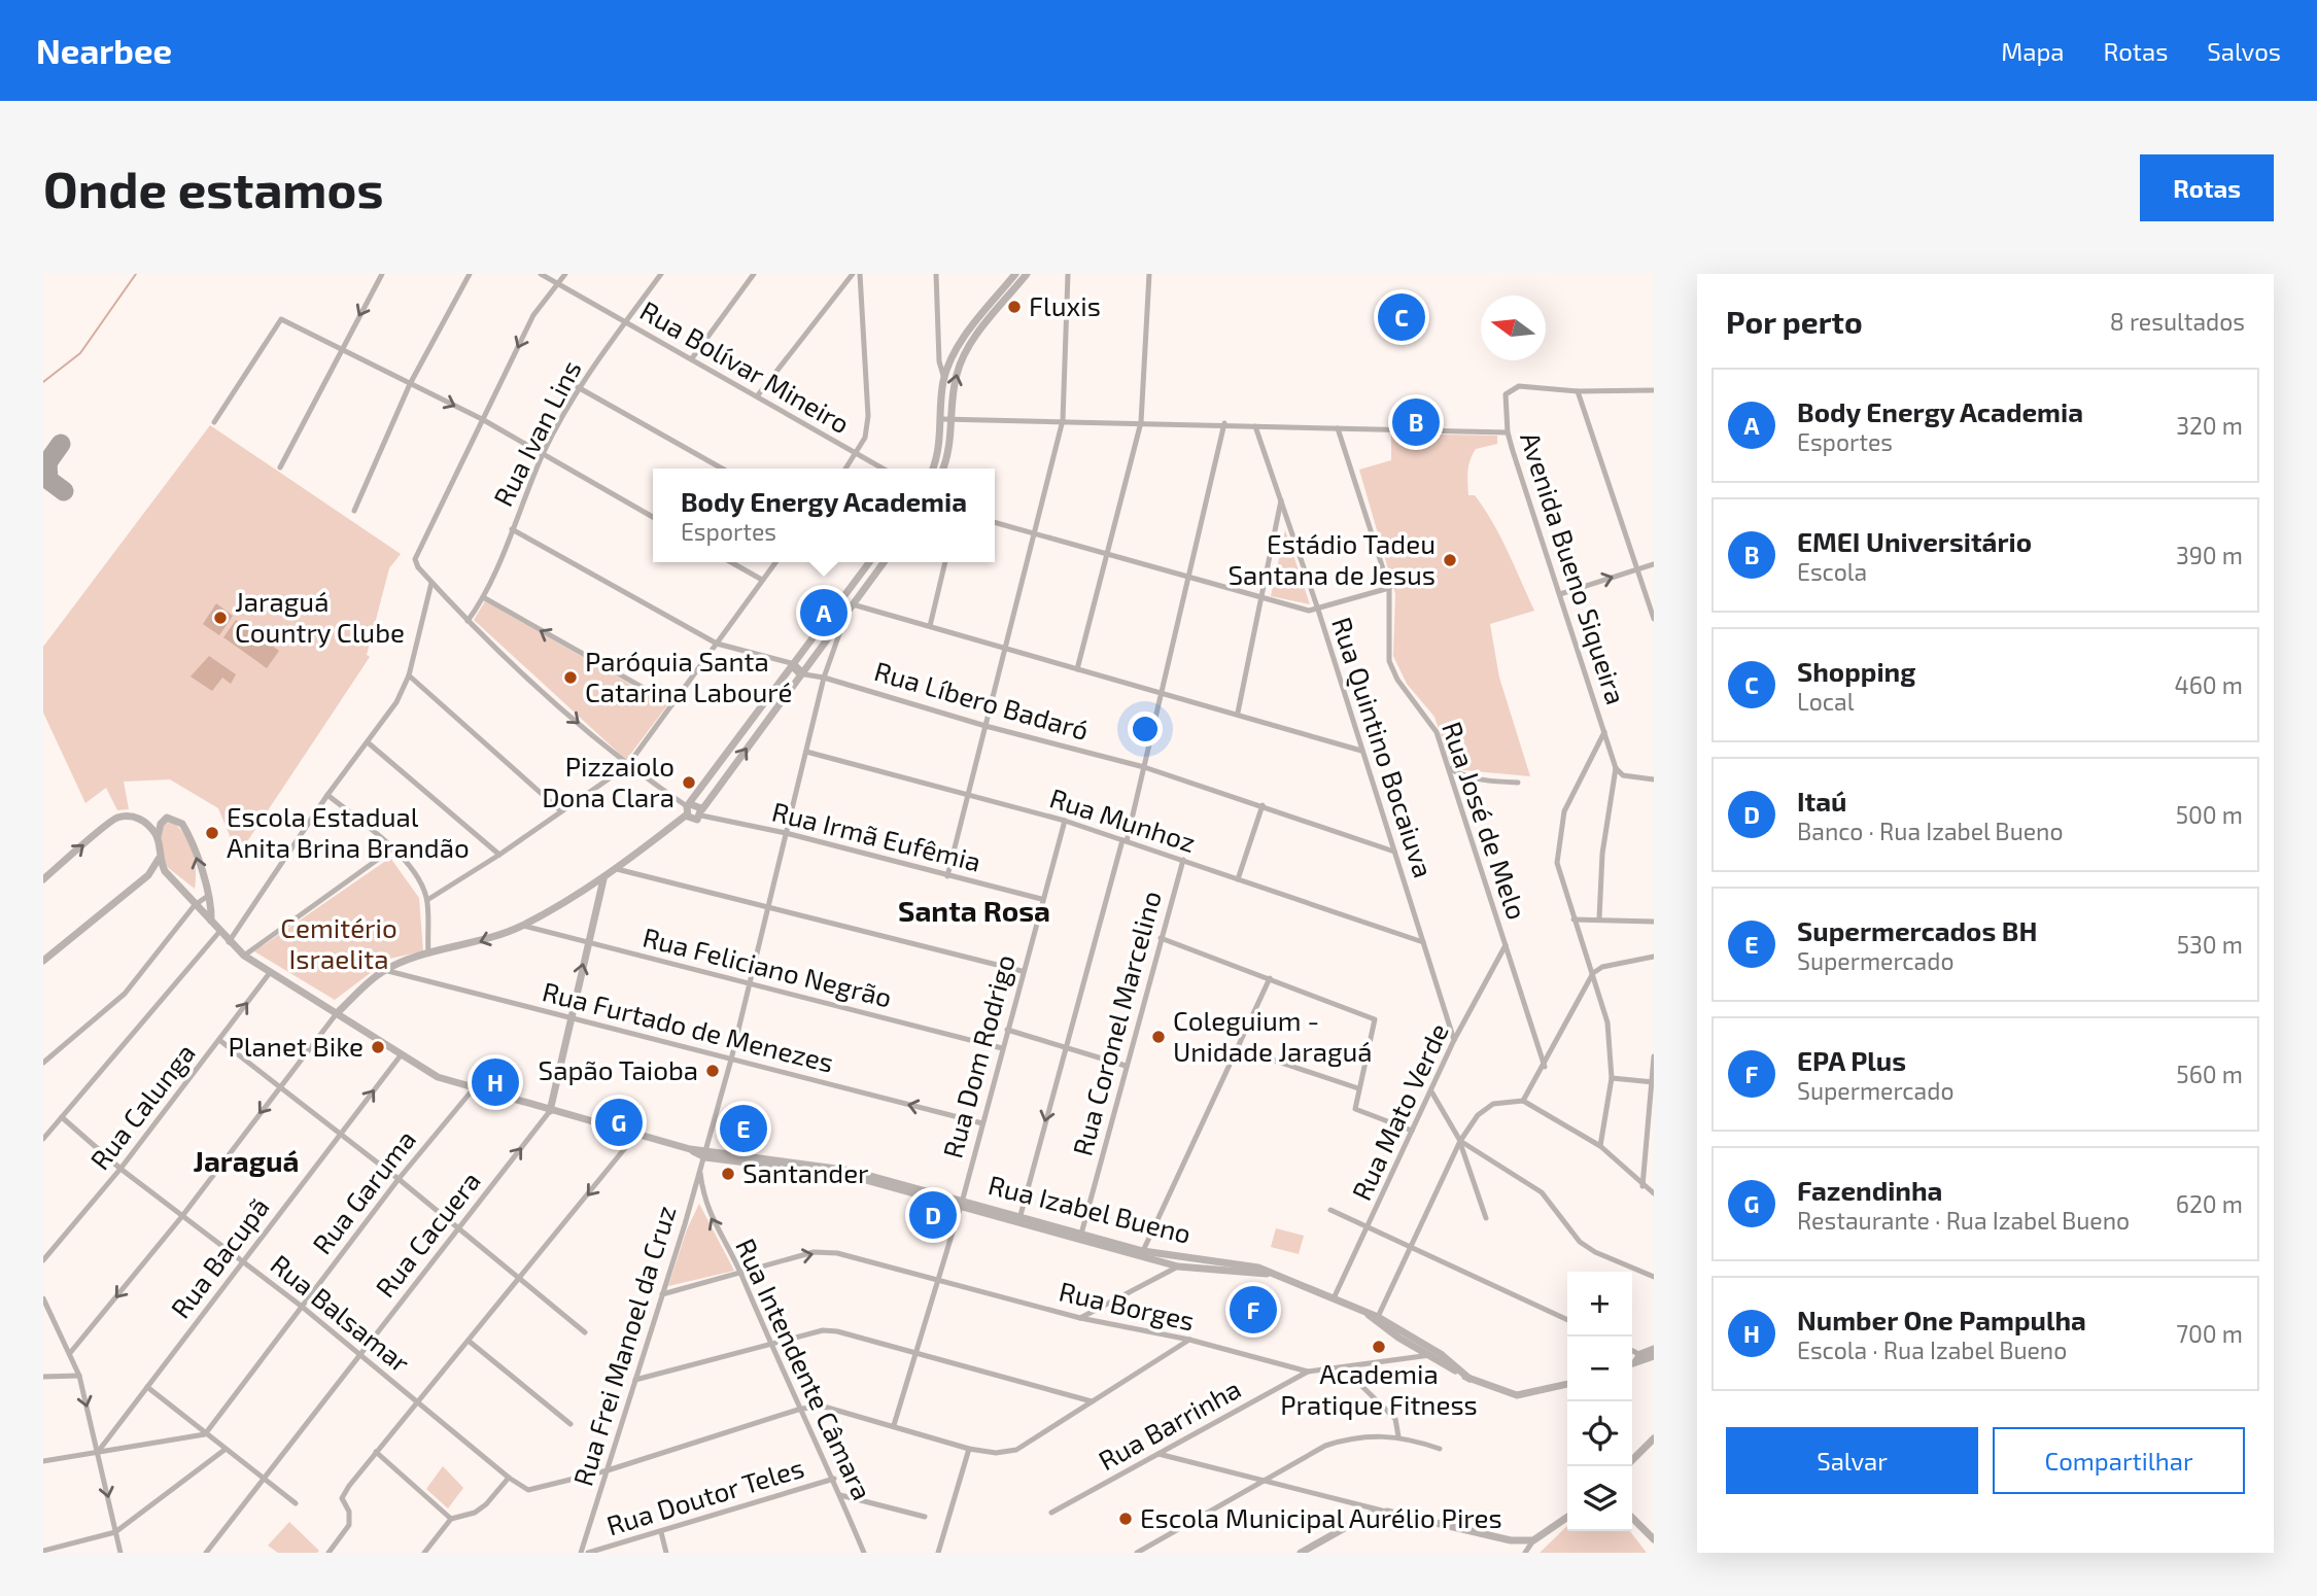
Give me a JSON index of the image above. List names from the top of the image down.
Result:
{
  "streets": {
    "street": [
      "Rua Bolívar Mineiro",
      "Rua Ivan Lins",
      "Avenida Bueno Siqueira",
      "Rua Líbero Badaró",
      "Rua Quintino Bocaiuva",
      "Rua Munhoz",
      "Rua José de Melo",
      "Rua Irmã Eufêmia",
      "Rua Feliciano Negrão",
      "Rua Coronel Marcelino",
      "Rua Furtado de Menezes",
      "Rua Dom Rodrigo",
      "Rua Calunga",
      "Rua Mato Verde",
      "Rua Garuma",
      "Rua Izabel Bueno",
      "Rua Cacuera",
      "Rua Bacupã",
      "Rua Borges",
      "Rua Balsamar",
      "Rua Frei Manoel da Cruz",
      "Rua Intendente Câmara",
      "Rua Barrinha",
      "Rua Doutor Teles"
    ]
  },
  "crossings": [
    ["Rua Bolívar Mineiro", "Rua Ivan Lins"],
    ["Rua Ivan Lins", "Rua Líbero Badaró"],
    ["Rua Líbero Badaró", "Rua Quintino Bocaiuva"],
    ["Rua Líbero Badaró", "Rua Frei Manoel da Cruz"],
    ["Rua Quintino Bocaiuva", "Rua Munhoz"],
    ["Rua Quintino Bocaiuva", "Rua Mato Verde"],
    ["Rua Munhoz", "Rua Coronel Marcelino"],
    ["Rua Munhoz", "Rua Dom Rodrigo"],
    ["Rua Munhoz", "Rua Frei Manoel da Cruz"],
    ["Rua José de Melo", "Rua Mato Verde"],
    ["Rua Irmã Eufêmia", "Rua Dom Rodrigo"],
    ["Rua Irmã Eufêmia", "Rua Frei Manoel da Cruz"],
    ["Rua Feliciano Negrão", "Rua Dom Rodrigo"],
    ["Rua Feliciano Negrão", "Rua Frei Manoel da Cruz"],
    ["Rua Coronel Marcelino", "Rua Izabel Bueno"],
    ["Rua Furtado de Menezes", "Rua Dom Rodrigo"],
    ["Rua Furtado de Menezes", "Rua Frei Manoel da Cruz"],
    ["Rua Dom Rodrigo", "Rua Izabel Bueno"],
    ["Rua Dom Rodrigo", "Rua Borges"],
    ["Rua Dom Rodrigo", "Rua Balsamar"],
    ["Rua Calunga", "Rua Izabel Bueno"],
    ["Rua Calunga", "Rua Balsamar"],
    ["Rua Mato Verde", "Rua Izabel Bueno"],
    ["Rua Garuma", "Rua Izabel Bueno"],
    ["Rua Garuma", "Rua Balsamar"],
    ["Rua Izabel Bueno", "Rua Cacuera"],
    ["Rua Izabel Bueno", "Rua Bacupã"],
    ["Rua Izabel Bueno", "Rua Frei Manoel da Cruz"],
    ["Rua Cacuera", "Rua Balsamar"],
    ["Rua Bacupã", "Rua Balsamar"],
    ["Rua Borges", "Rua Balsamar"],
    ["Rua Borges", "Rua Frei Manoel da Cruz"],
    ["Rua Borges", "Rua Intendente Câmara"],
    ["Rua Borges", "Rua Barrinha"],
    ["Rua Balsamar", "Rua Frei Manoel da Cruz"],
    ["Rua Balsamar", "Rua Intendente Câmara"],
    ["Rua Frei Manoel da Cruz", "Rua Intendente Câmara"],
    ["Rua Intendente Câmara", "Rua Doutor Teles"]
  ],
  "one_way": ["Rua Furtado de Menezes"],
  "districts": ["Santa Rosa", "Jaraguá"],
  "parks": ["Cemitério Israelita"],
  "places": [
    "Fluxis",
    "Estádio Tadeu Santana de Jesus",
    "Jaraguá Country Clube",
    "Paróquia Santa Catarina Labouré",
    "Pizzaiolo Dona Clara",
    "Escola Estadual Anita Brina Brandão",
    "Coleguium - Unidade Jaraguá",
    "Planet Bike",
    "Sapão Taioba",
    "Santander",
    "Academia Pratique Fitness",
    "Escola Municipal Aurélio Pires"
  ],
  "north": "left",
  "page": {
    "header": "Nearbee",
    "nav": ["Mapa", "Rotas", "Salvos"],
    "buttons": [
      "Rotas",
      ["Salvar", "Compartilhar"]
    ],
    "title": "Onde estamos",
    "heading": ["Por perto", "8 resultados"],
    "pins": [
      "C",
      "B",
      "A",
      "H",
      "G",
      "E",
      "D",
      "F"
    ],
    "list": [
      {
        "mark": "A",
        "name": "Body Energy Academia",
        "note": "Esportes",
        "value": "320 m"
      },
      {
        "mark": "B",
        "name": "EMEI Universitário",
        "note": "Escola",
        "value": "390 m"
      },
      {
        "mark": "C",
        "name": "Shopping",
        "note": "Local",
        "value": "460 m"
      },
      {
        "mark": "D",
        "name": "Itaú",
        "note": "Banco · Rua Izabel Bueno",
        "value": "500 m"
      },
      {
        "mark": "E",
        "name": "Supermercados BH",
        "note": "Supermercado",
        "value": "530 m"
      },
      {
        "mark": "F",
        "name": "EPA Plus",
        "note": "Supermercado",
        "value": "560 m"
      },
      {
        "mark": "G",
        "name": "Fazendinha",
        "note": "Restaurante · Rua Izabel Bueno",
        "value": "620 m"
      },
      {
        "mark": "H",
        "name": "Number One Pampulha",
        "note": "Escola · Rua Izabel Bueno",
        "value": "700 m"
      }
    ],
    "popup": ["Body Energy Academia", "Esportes"],
    "map_buttons": ["+", "−"]
  }
}
